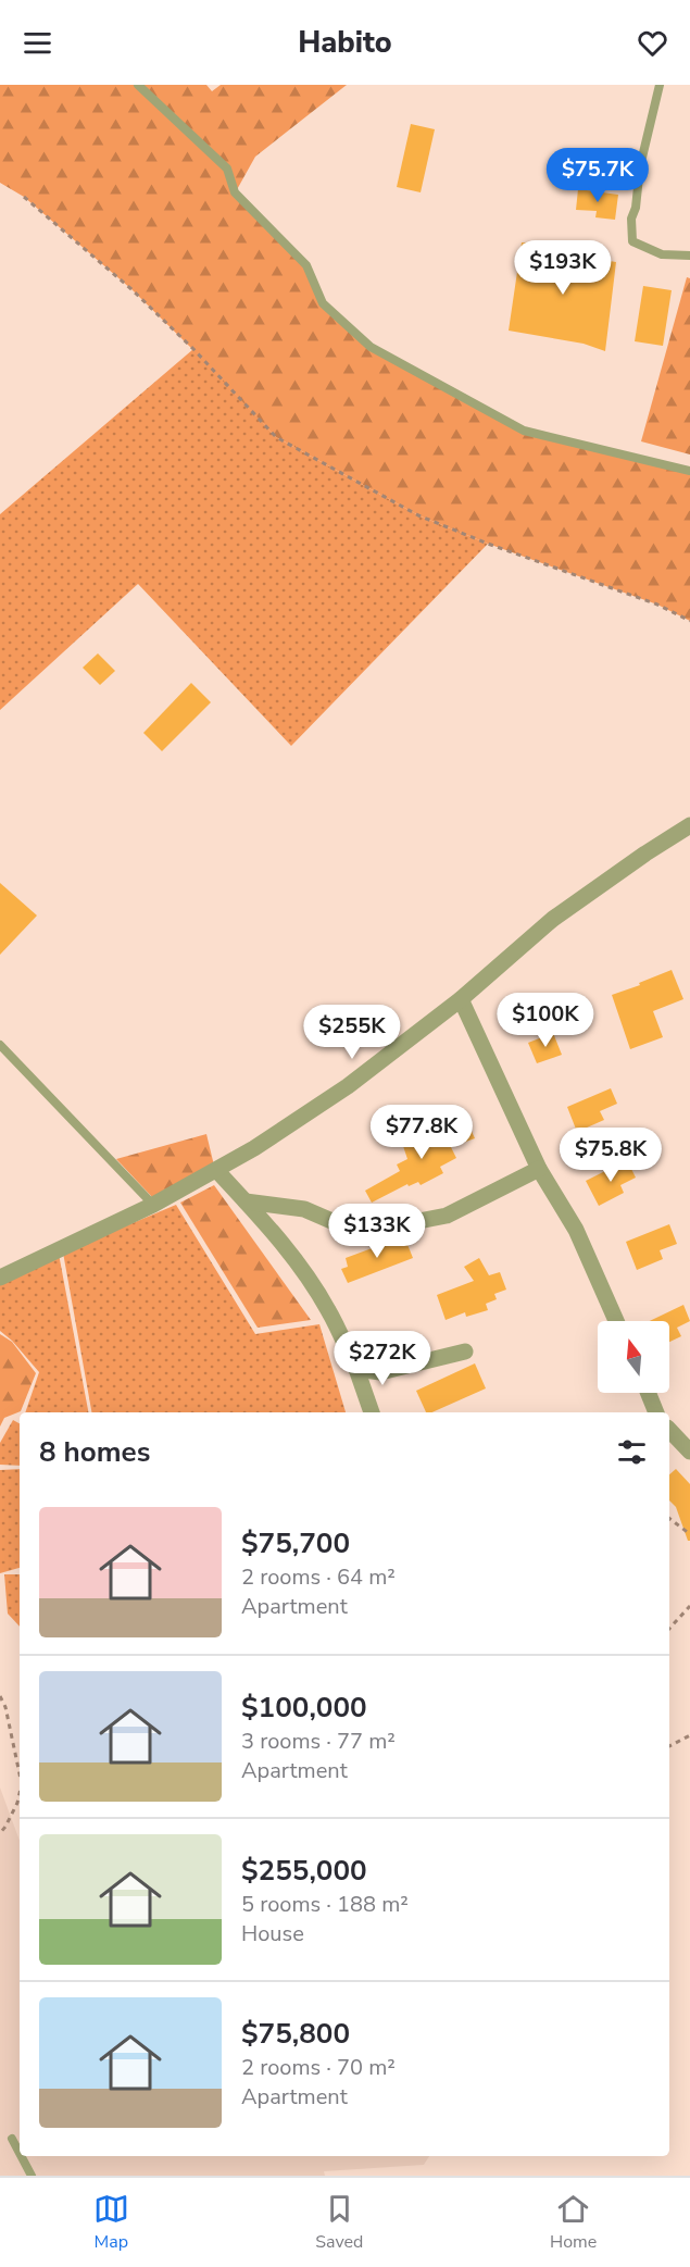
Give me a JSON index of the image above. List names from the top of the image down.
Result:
{
  "north": "top",
  "page": {
    "header": "Habito",
    "price": [
      "$75.7K",
      "$193K",
      "$100K",
      "$255K",
      "$77.8K",
      "$75.8K",
      "$133K",
      "$272K"
    ],
    "heading": "8 homes",
    "list": [
      {
        "name": "$75,700",
        "note": "2 rooms · 64 m² · Apartment"
      },
      {
        "name": "$100,000",
        "note": "3 rooms · 77 m² · Apartment"
      },
      {
        "name": "$255,000",
        "note": "5 rooms · 188 m² · House"
      },
      {
        "name": "$75,800",
        "note": "2 rooms · 70 m² · Apartment"
      }
    ],
    "tabs": ["Map", "Saved", "Home"]
  }
}
